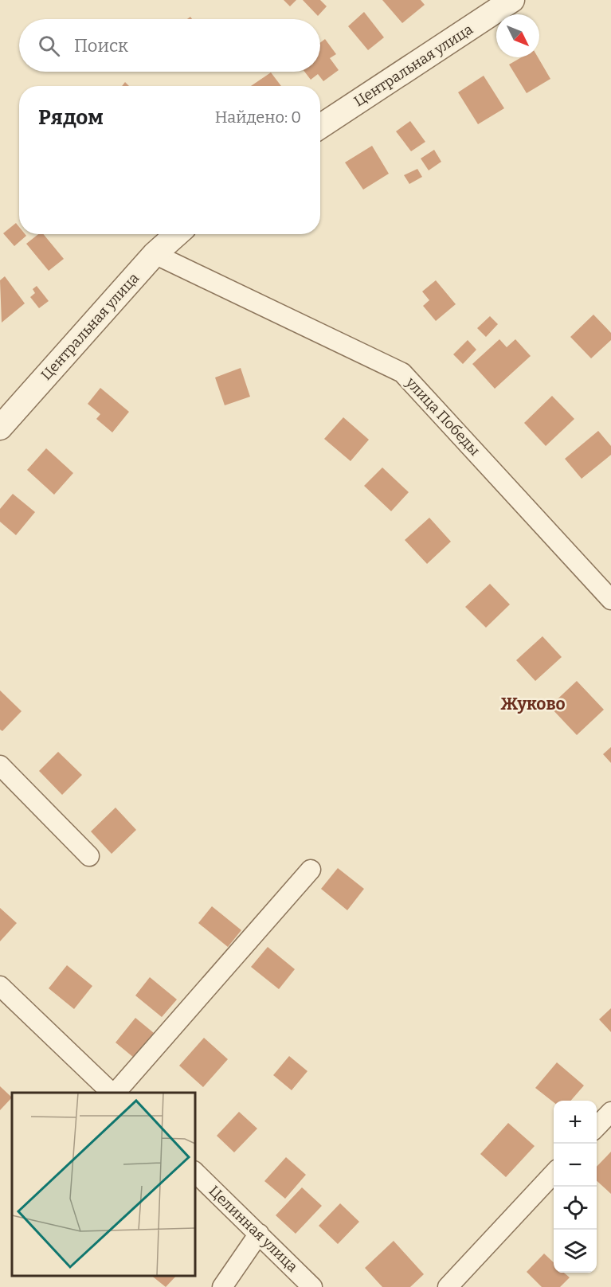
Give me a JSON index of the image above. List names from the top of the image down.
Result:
{
  "streets": {
    "street": ["Центральная улица", "улица Победы", "Целинная улица"]
  },
  "crossings": [
    ["Центральная улица", "улица Победы"]
  ],
  "districts": ["Жуково"],
  "north": "bottom right",
  "page": {
    "search": "Поиск",
    "heading": ["Рядом", "Найдено: 0"],
    "map_buttons": ["+", "−"]
  }
}
